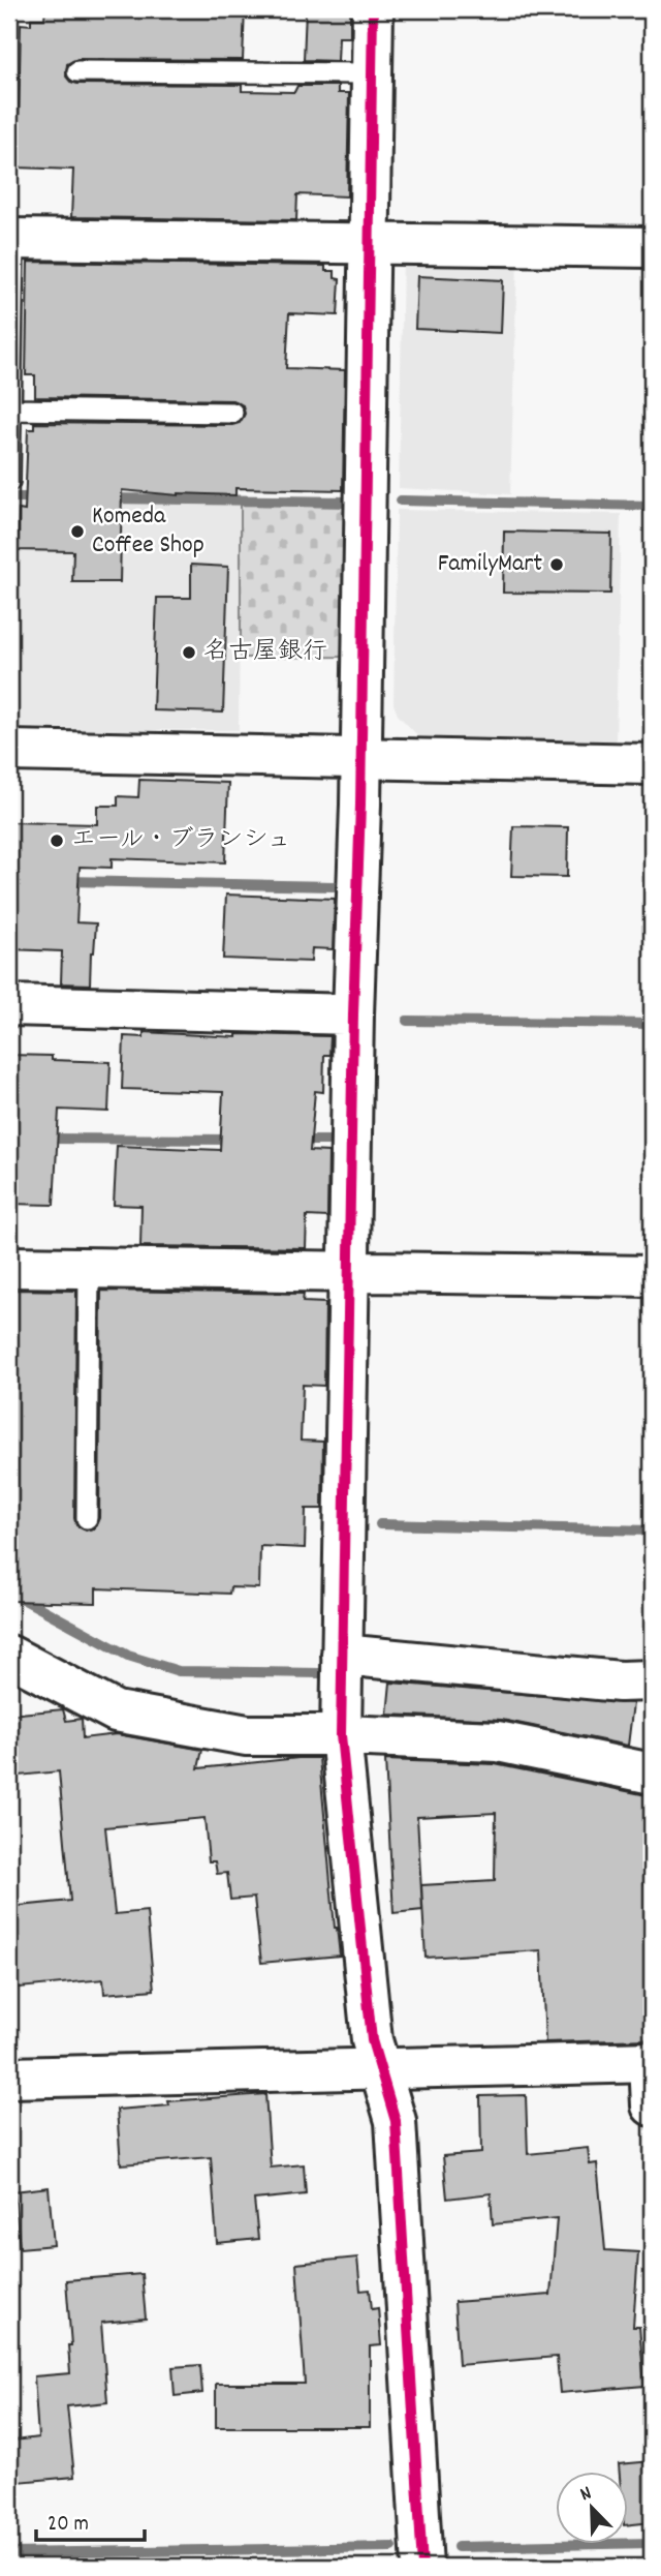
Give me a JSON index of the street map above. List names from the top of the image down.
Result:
{
  "places": [
    "Komeda Coffee Shop",
    "FamilyMart",
    "名古屋銀行",
    "エール・ブランシュ"
  ],
  "scale_bar": "20 m",
  "north": "top left"
}
